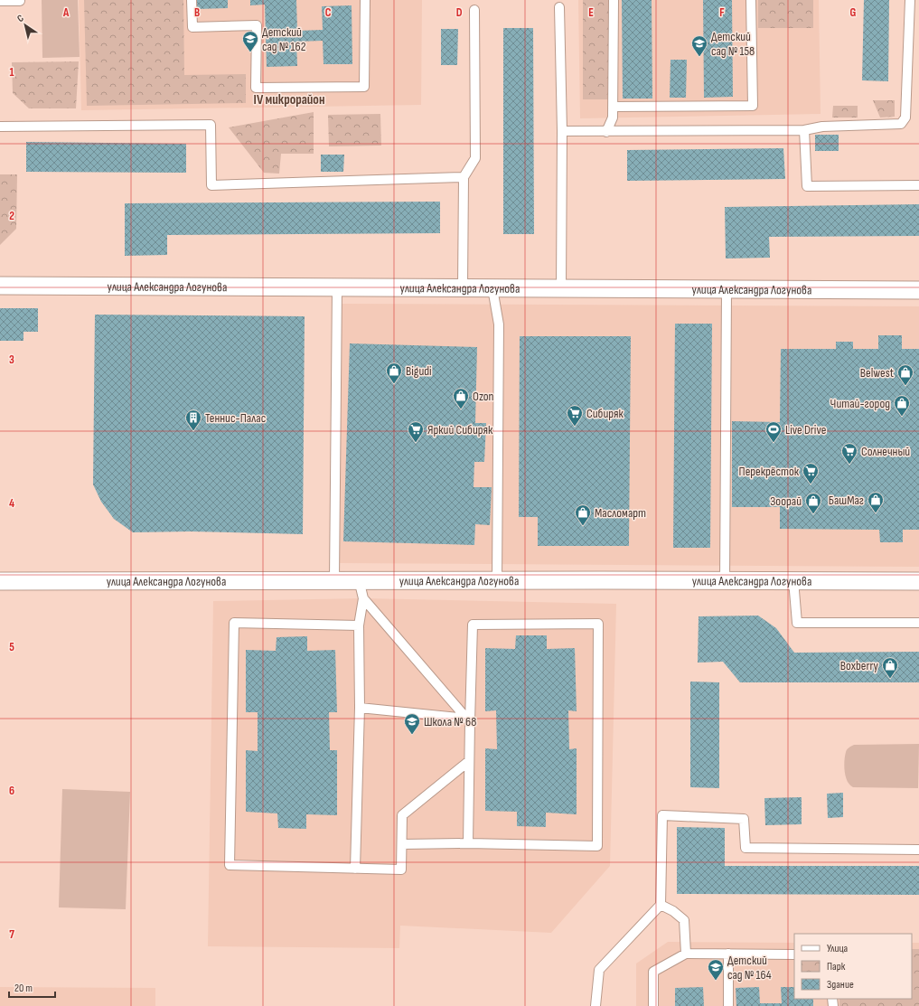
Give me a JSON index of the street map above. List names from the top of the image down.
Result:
{
  "streets": {
    "street": ["улица Александра Логунова"]
  },
  "districts": ["IV микрорайон"],
  "places": {
    "school or university": [
      "Детский сад № 162",
      "Детский сад № 158",
      "Школа № 68",
      "Детский сад № 164"
    ],
    "shop": [
      "Bigudi",
      "Belwest",
      "Ozon",
      "Читай-город",
      "БашМаг",
      "Зоорай",
      "Масломарт",
      "Boxberry"
    ],
    "supermarket": [
      "Сибиряк",
      "Яркий Сибиряк",
      "Солнечный",
      "Перекрёсток"
    ],
    "building": ["Теннис-Палас"],
    "sports": ["Live Drive"]
  },
  "legend": ["Улица", "Парк", "Здание"],
  "scale_bar": "20 m",
  "north": "top left",
  "grid": {
    "columns": [
      "A",
      "B",
      "C",
      "D",
      "E",
      "F",
      "G"
    ],
    "rows": [
      "1",
      "2",
      "3",
      "4",
      "5",
      "6",
      "7"
    ]
  }
}
